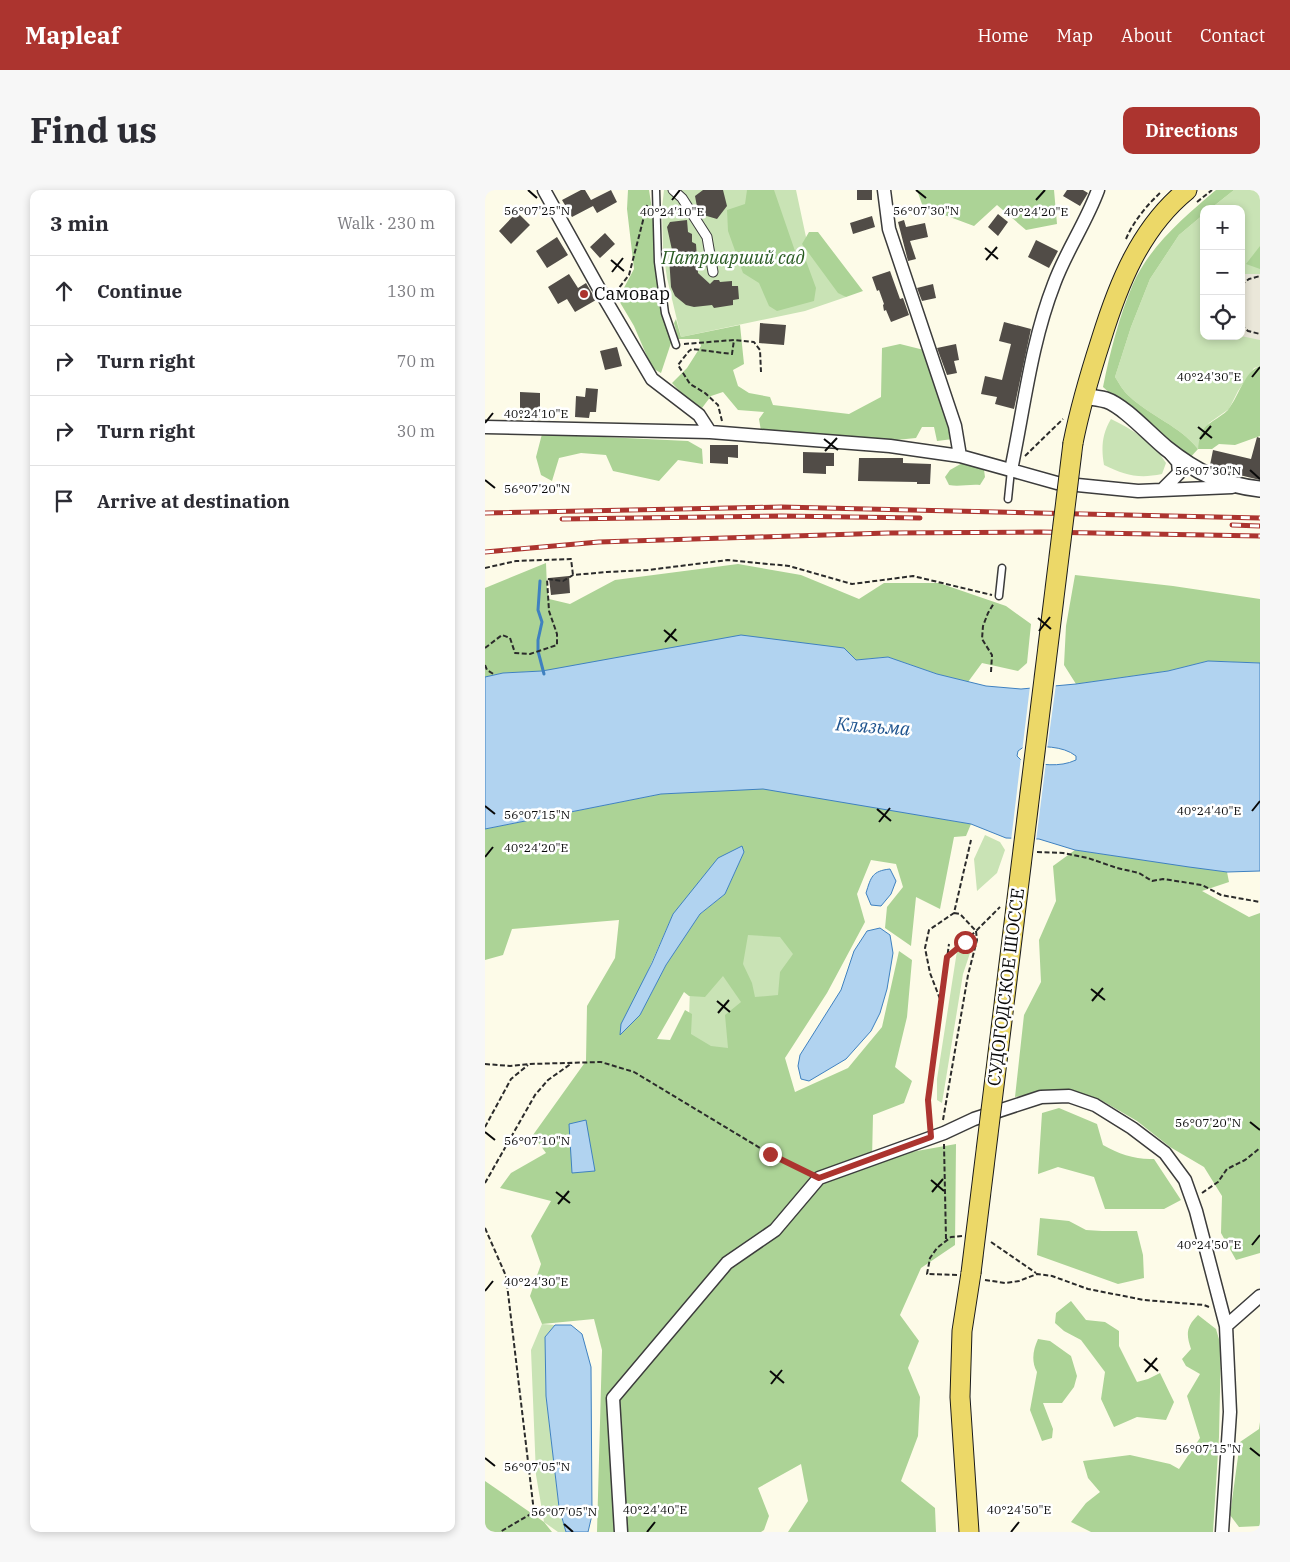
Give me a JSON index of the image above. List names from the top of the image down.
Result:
{
  "streets": {
    "main road": ["СУДОГОДСКОЕ ШОССЕ"]
  },
  "water": ["Клязьма"],
  "parks": ["Патриарший сад"],
  "places": ["Самовар"],
  "page": {
    "header": "Mapleaf",
    "nav": [
      "Home",
      "Map",
      "About",
      "Contact"
    ],
    "title": "Find us",
    "buttons": "Directions",
    "heading": ["3 min", "Walk · 230 m"],
    "map_buttons": ["+", "−"],
    "list": [
      ["Continue", "130 m"],
      ["Turn right", "70 m"],
      ["Turn right", "30 m"],
      "Arrive at destination"
    ]
  },
  "coordinates": [
    "56°07'25\"N",
    "56°07'30\"N",
    "40°24'10\"E",
    "40°24'20\"E",
    "40°24'30\"E",
    "56°07'20\"N",
    "40°24'40\"E",
    "56°07'15\"N",
    "56°07'10\"N",
    "40°24'50\"E",
    "56°07'05\"N"
  ]
}
